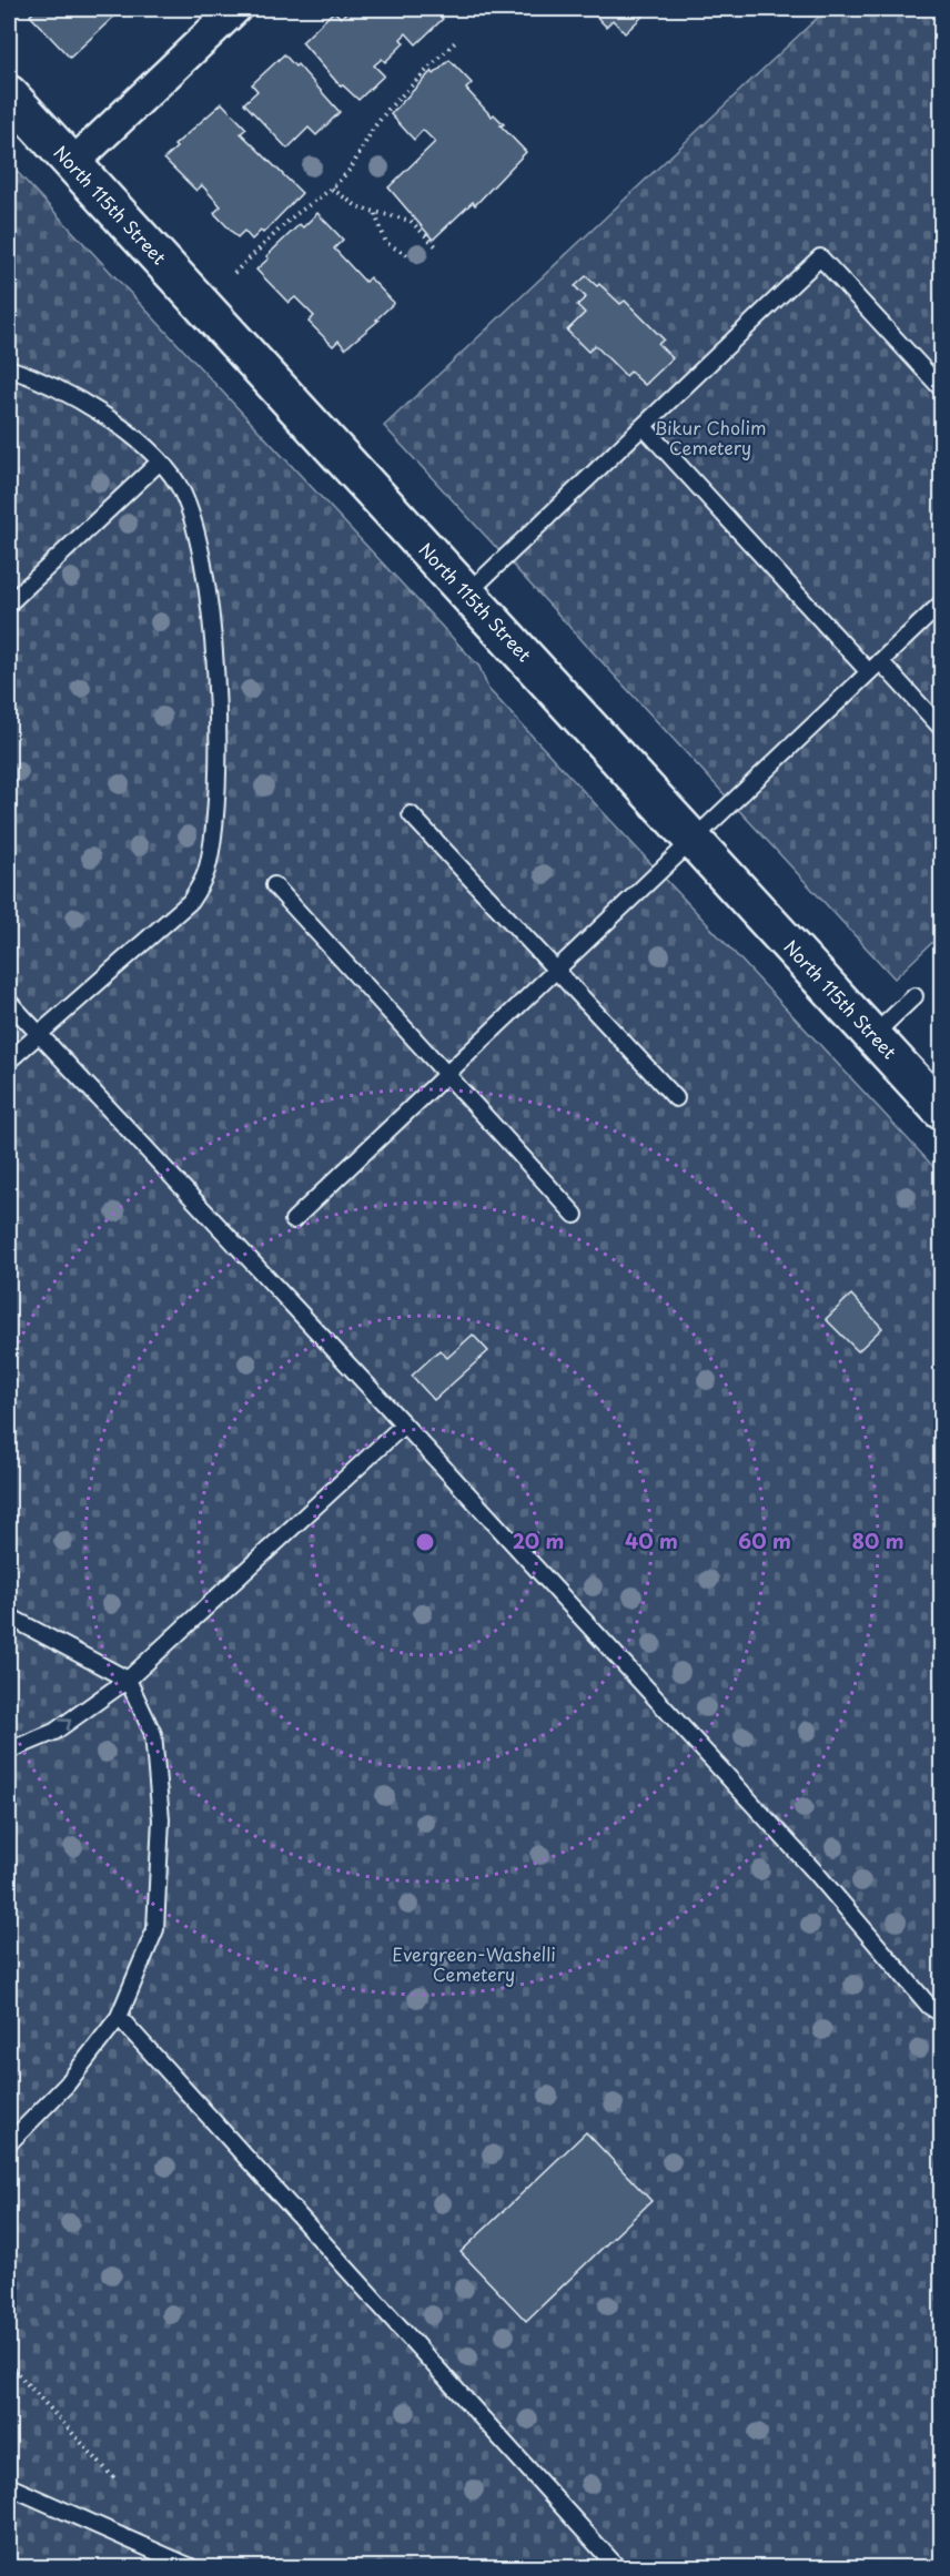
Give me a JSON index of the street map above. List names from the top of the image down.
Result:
{
  "streets": {
    "street": ["North 115th Street"]
  },
  "parks": ["Bikur Cholim Cemetery", "Evergreen-Washelli Cemetery"],
  "rings": [
    "20 m",
    "40 m",
    "60 m",
    "80 m"
  ]
}
